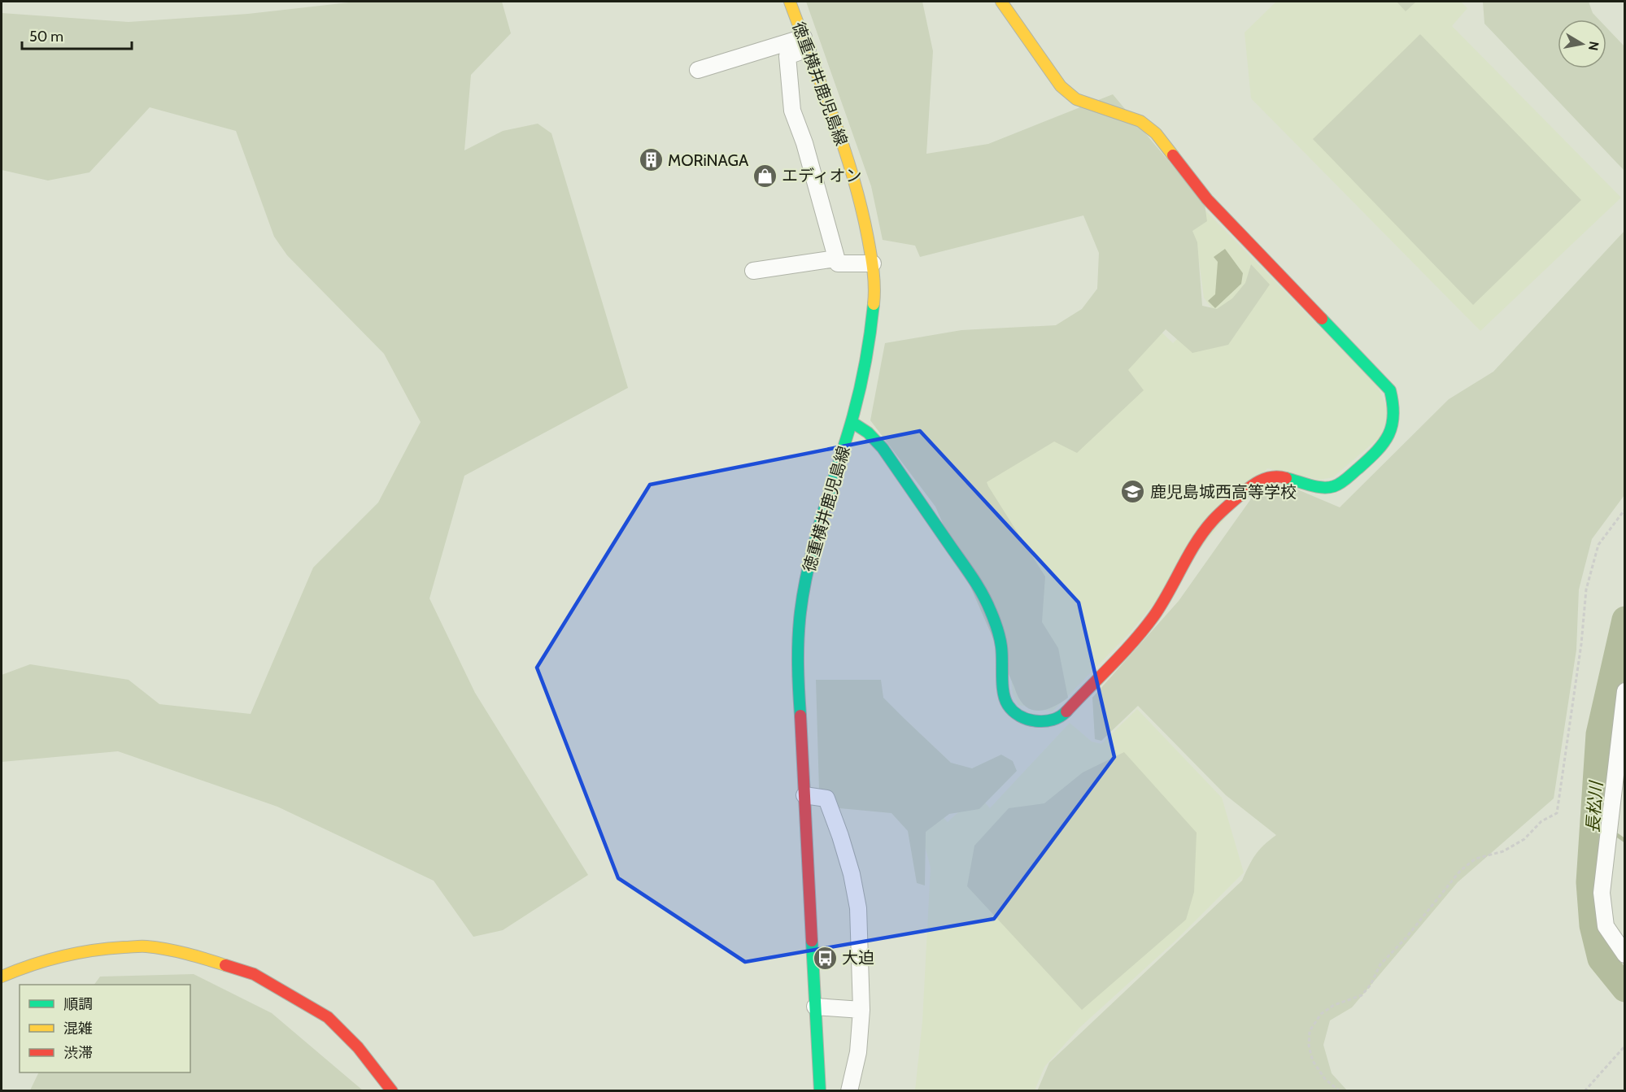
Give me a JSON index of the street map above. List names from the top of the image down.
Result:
{
  "streets": {
    "street": ["徳重横井鹿児島線"]
  },
  "water": ["長松川"],
  "places": {
    "building": ["MORiNAGA"],
    "shop": ["エディオン"],
    "school or university": ["鹿児島城西高等学校"],
    "bus stop": ["大迫"]
  },
  "legend": ["順調", "混雑", "渋滞"],
  "scale_bar": "50 m",
  "north": "right"
}
